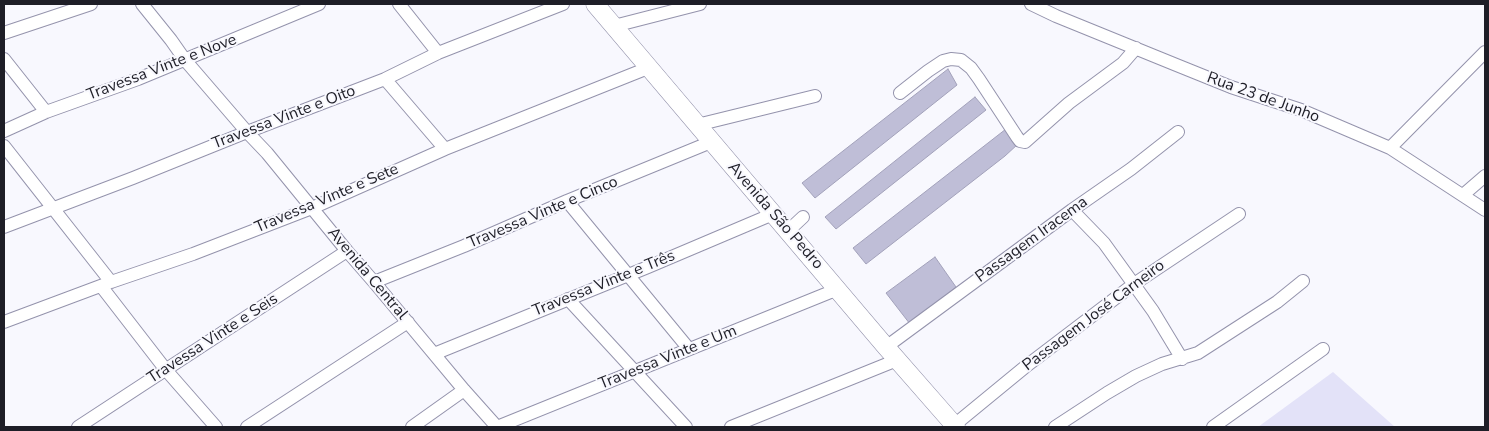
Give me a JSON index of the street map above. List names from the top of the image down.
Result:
{
  "streets": {
    "main road": ["Avenida São Pedro"],
    "street": [
      "Travessa Vinte e Nove",
      "Rua 23 de Junho",
      "Travessa Vinte e Oito",
      "Travessa Vinte e Sete",
      "Travessa Vinte e Cinco",
      "Passagem Iracema",
      "Avenida Central",
      "Travessa Vinte e Três",
      "Passagem José Carneiro",
      "Travessa Vinte e Seis",
      "Travessa Vinte e Um"
    ]
  },
  "crossings": [
    ["Travessa Vinte e Nove", "Avenida Central"],
    ["Travessa Vinte e Oito", "Avenida Central"],
    ["Travessa Vinte e Sete", "Avenida São Pedro"],
    ["Travessa Vinte e Sete", "Avenida Central"],
    ["Travessa Vinte e Cinco", "Avenida São Pedro"],
    ["Travessa Vinte e Cinco", "Avenida Central"],
    ["Avenida São Pedro", "Passagem Iracema"],
    ["Avenida São Pedro", "Travessa Vinte e Três"],
    ["Avenida São Pedro", "Passagem José Carneiro"],
    ["Avenida São Pedro", "Travessa Vinte e Um"],
    ["Avenida Central", "Travessa Vinte e Três"],
    ["Avenida Central", "Travessa Vinte e Seis"],
    ["Avenida Central", "Travessa Vinte e Um"]
  ]
}
